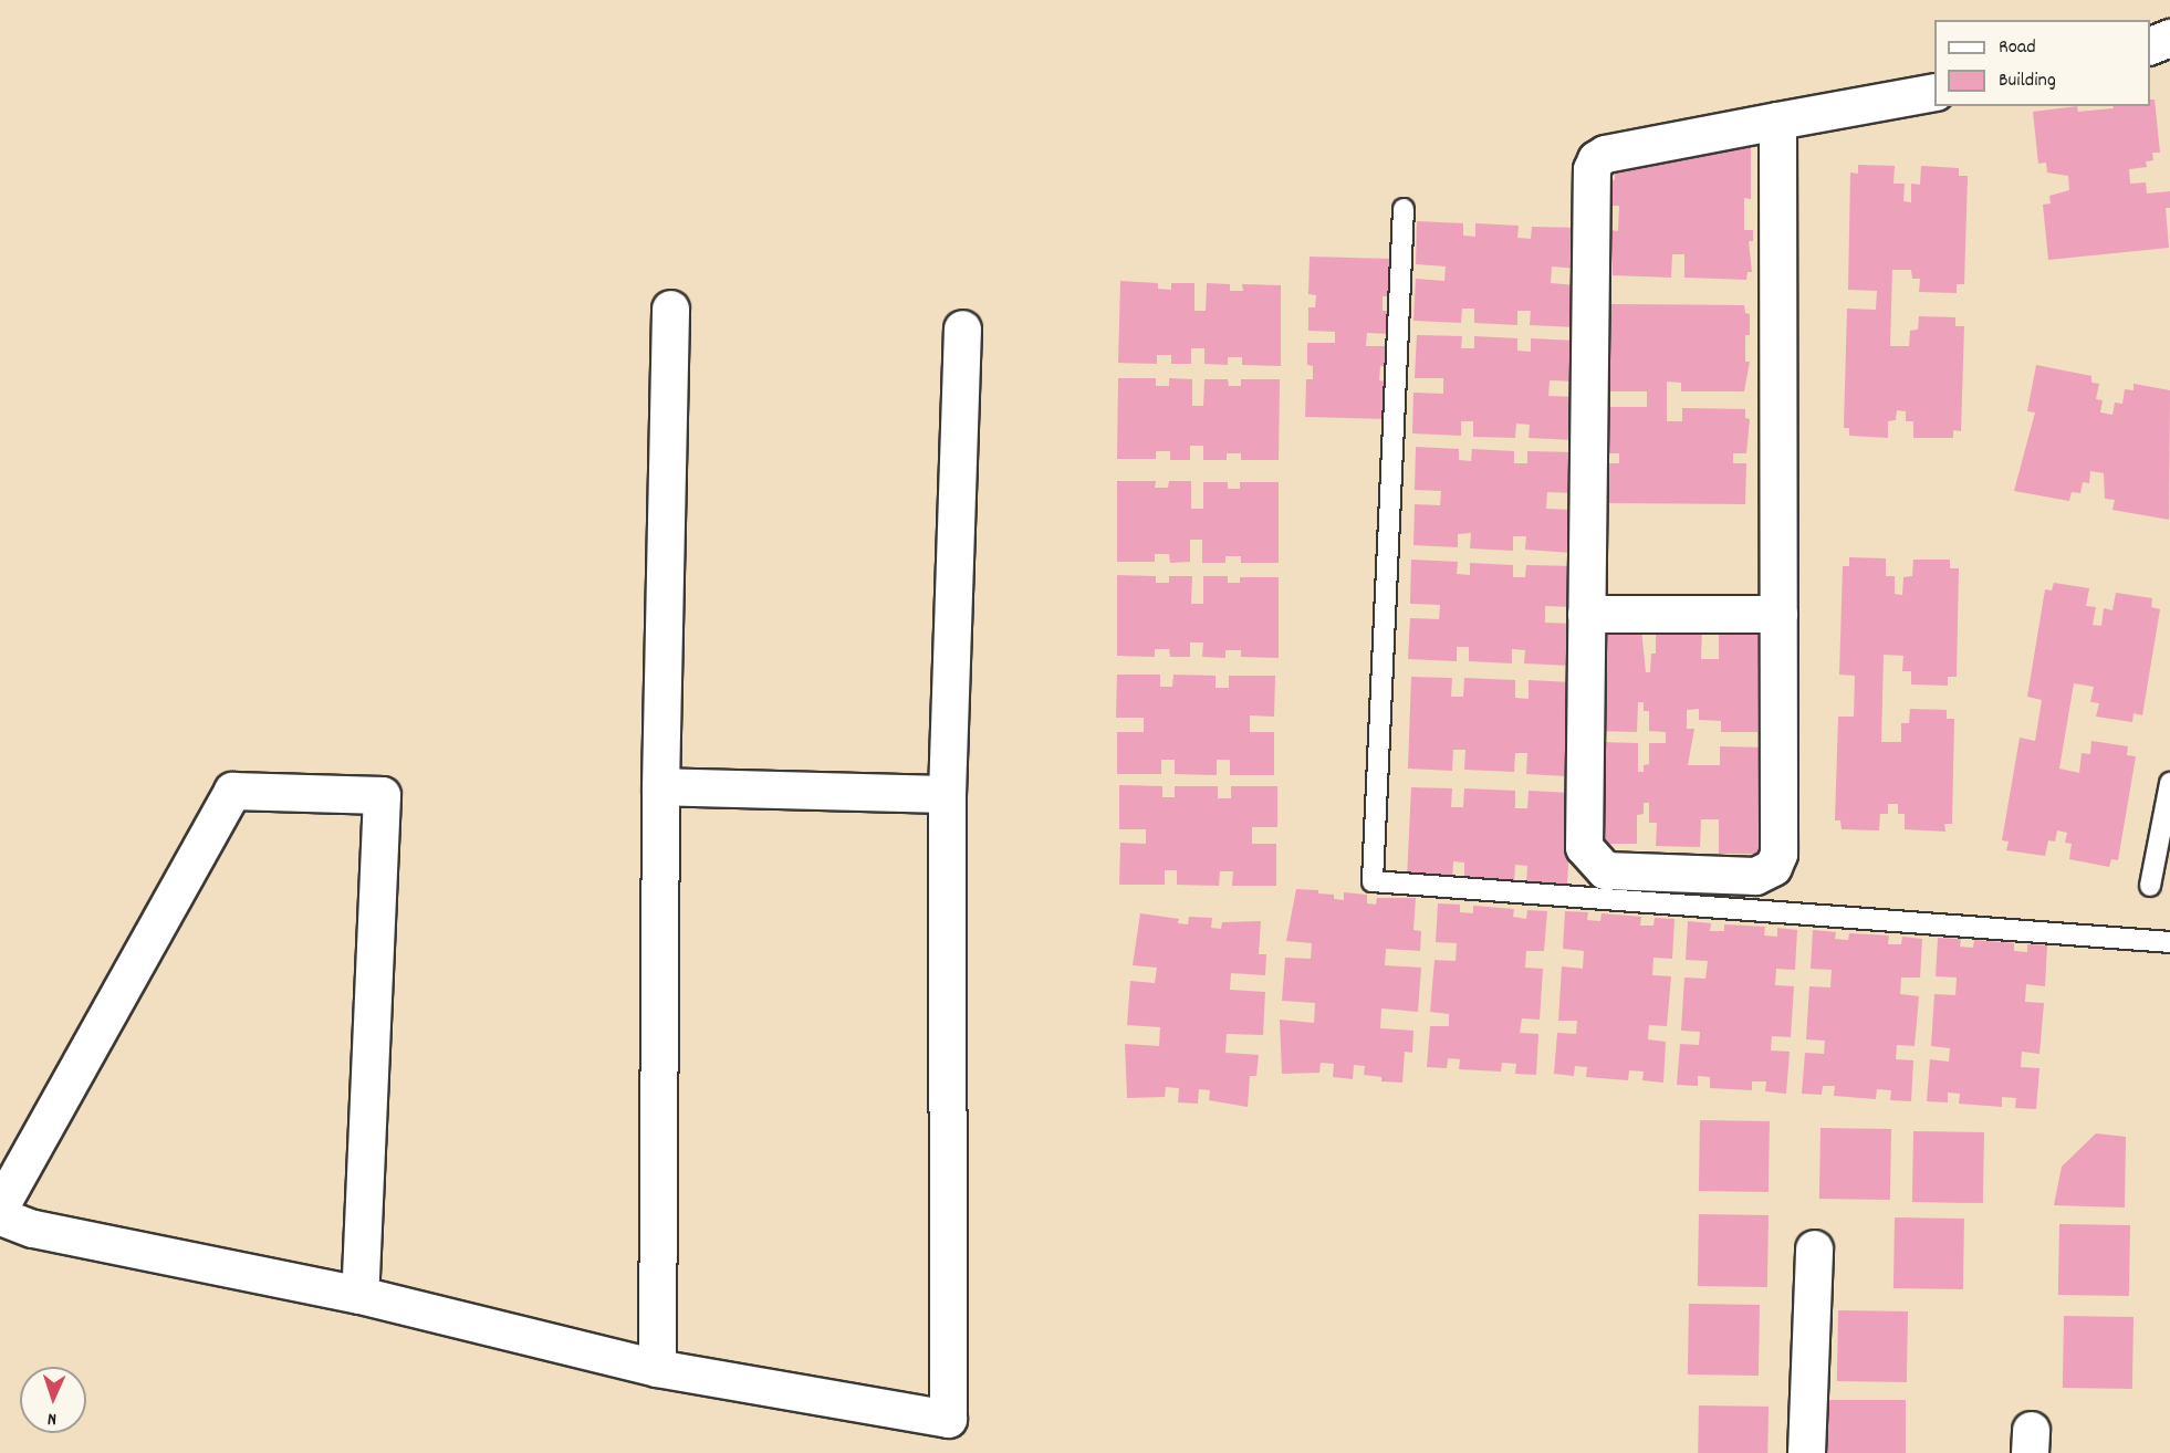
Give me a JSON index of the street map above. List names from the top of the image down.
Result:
{
  "legend": ["Road", "Building"],
  "north": "bottom"
}
